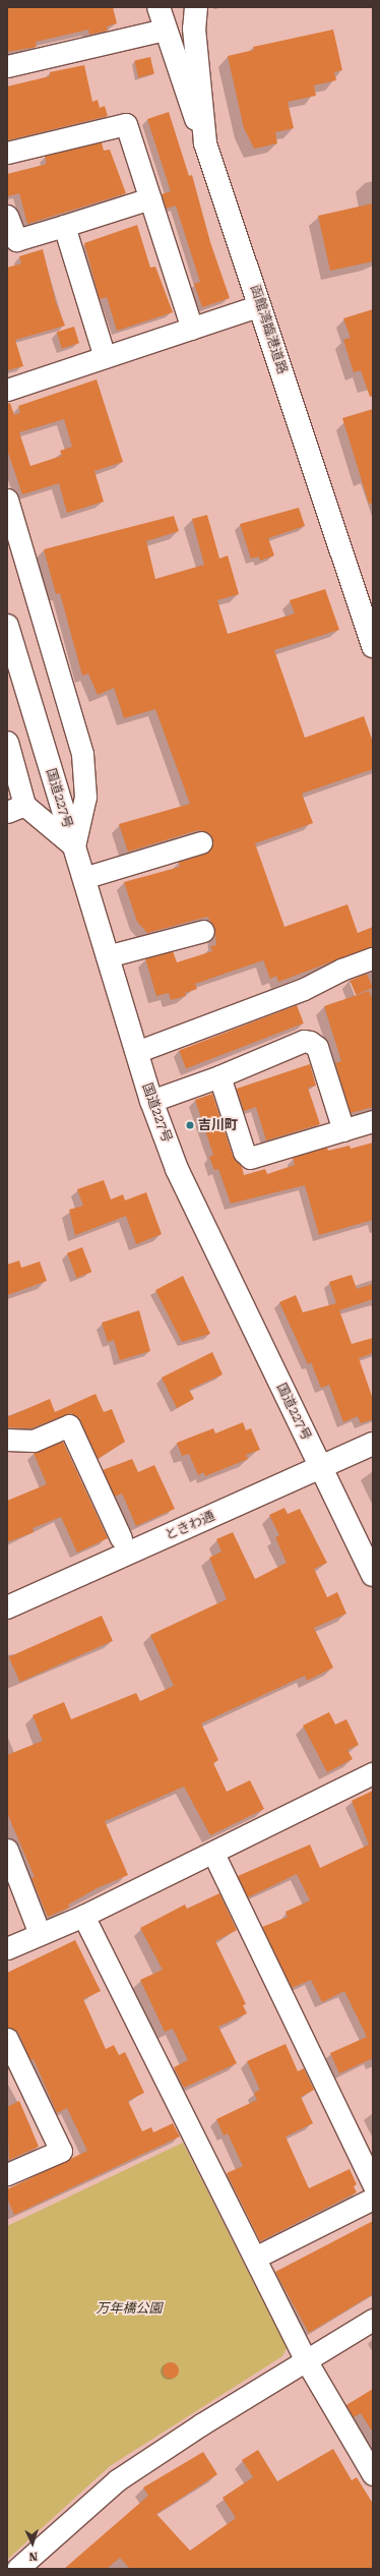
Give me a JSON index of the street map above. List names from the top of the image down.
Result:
{
  "streets": {
    "main road": ["函館湾臨港道路", "国道227号", "ときわ通"]
  },
  "crossings": [
    ["国道227号", "ときわ通"]
  ],
  "parks": ["万年橋公園"],
  "places": ["吉川町"],
  "north": "bottom"
}
